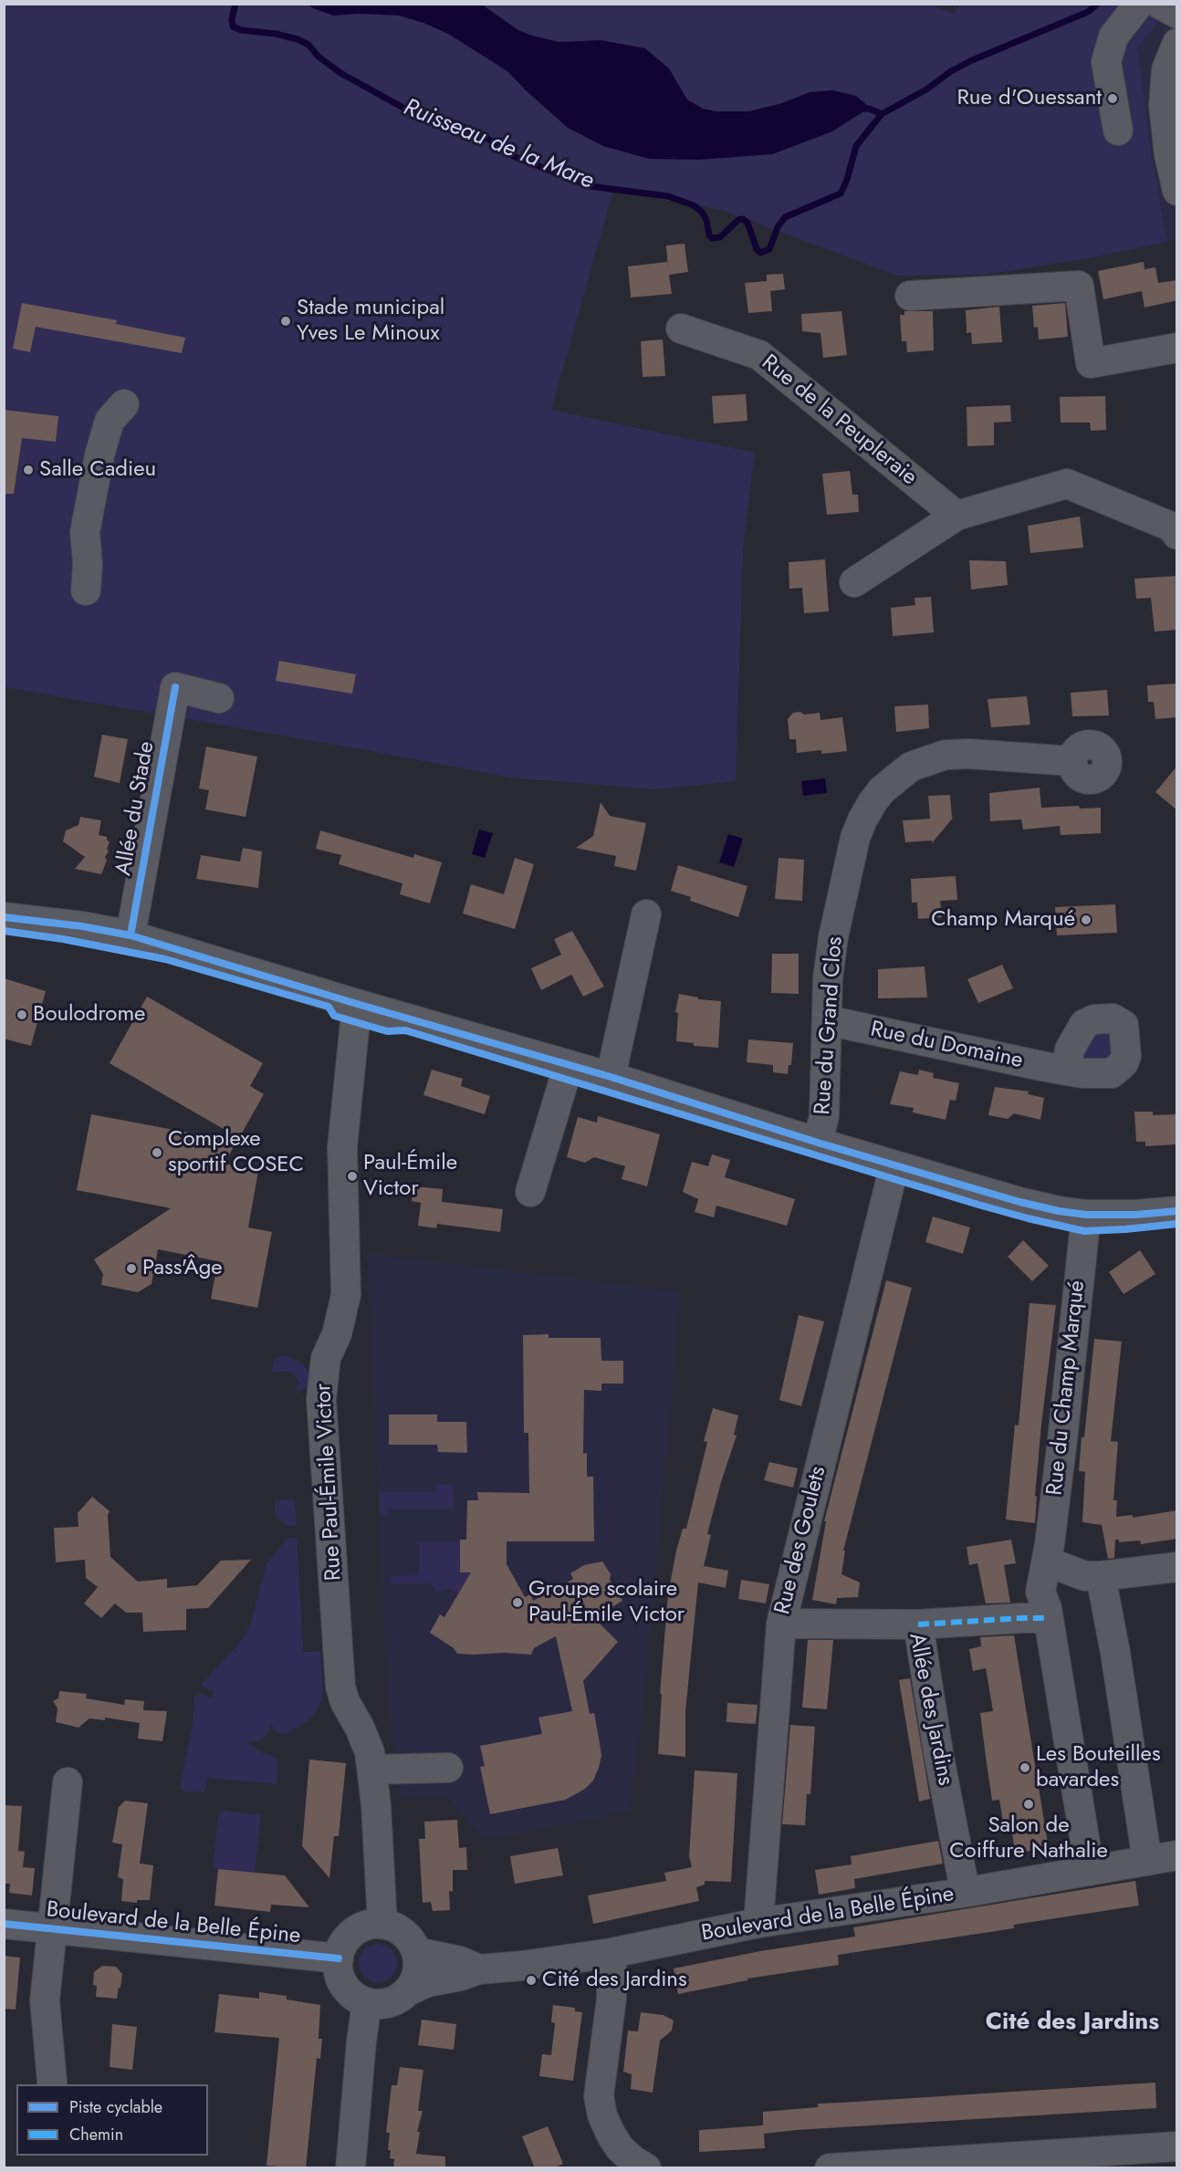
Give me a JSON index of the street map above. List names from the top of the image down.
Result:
{
  "streets": {
    "street": [
      "Rue de la Peupleraie",
      "Allée du Stade",
      "Rue du Grand Clos",
      "Rue du Domaine",
      "Rue du Champ Marqué",
      "Rue Paul-Émile Victor",
      "Rue des Goulets",
      "Allée des Jardins",
      "Boulevard de la Belle Épine"
    ]
  },
  "crossings": [
    ["Rue du Grand Clos", "Rue du Domaine"],
    ["Rue du Champ Marqué", "Boulevard de la Belle Épine"],
    ["Rue Paul-Émile Victor", "Boulevard de la Belle Épine"],
    ["Rue des Goulets", "Allée des Jardins"],
    ["Rue des Goulets", "Boulevard de la Belle Épine"],
    ["Allée des Jardins", "Boulevard de la Belle Épine"]
  ],
  "districts": ["Cité des Jardins"],
  "water": ["Ruisseau de la Mare"],
  "places": [
    "Rue d'Ouessant",
    "Stade municipal Yves Le Minoux",
    "Salle Cadieu",
    "Champ Marqué",
    "Boulodrome",
    "Complexe sportif COSEC",
    "Paul-Émile Victor",
    "Pass'Âge",
    "Groupe scolaire Paul-Émile Victor",
    "Les Bouteilles bavardes",
    "Salon de Coiffure Nathalie",
    "Cité des Jardins"
  ],
  "legend": ["Piste cyclable", "Chemin"]
}
